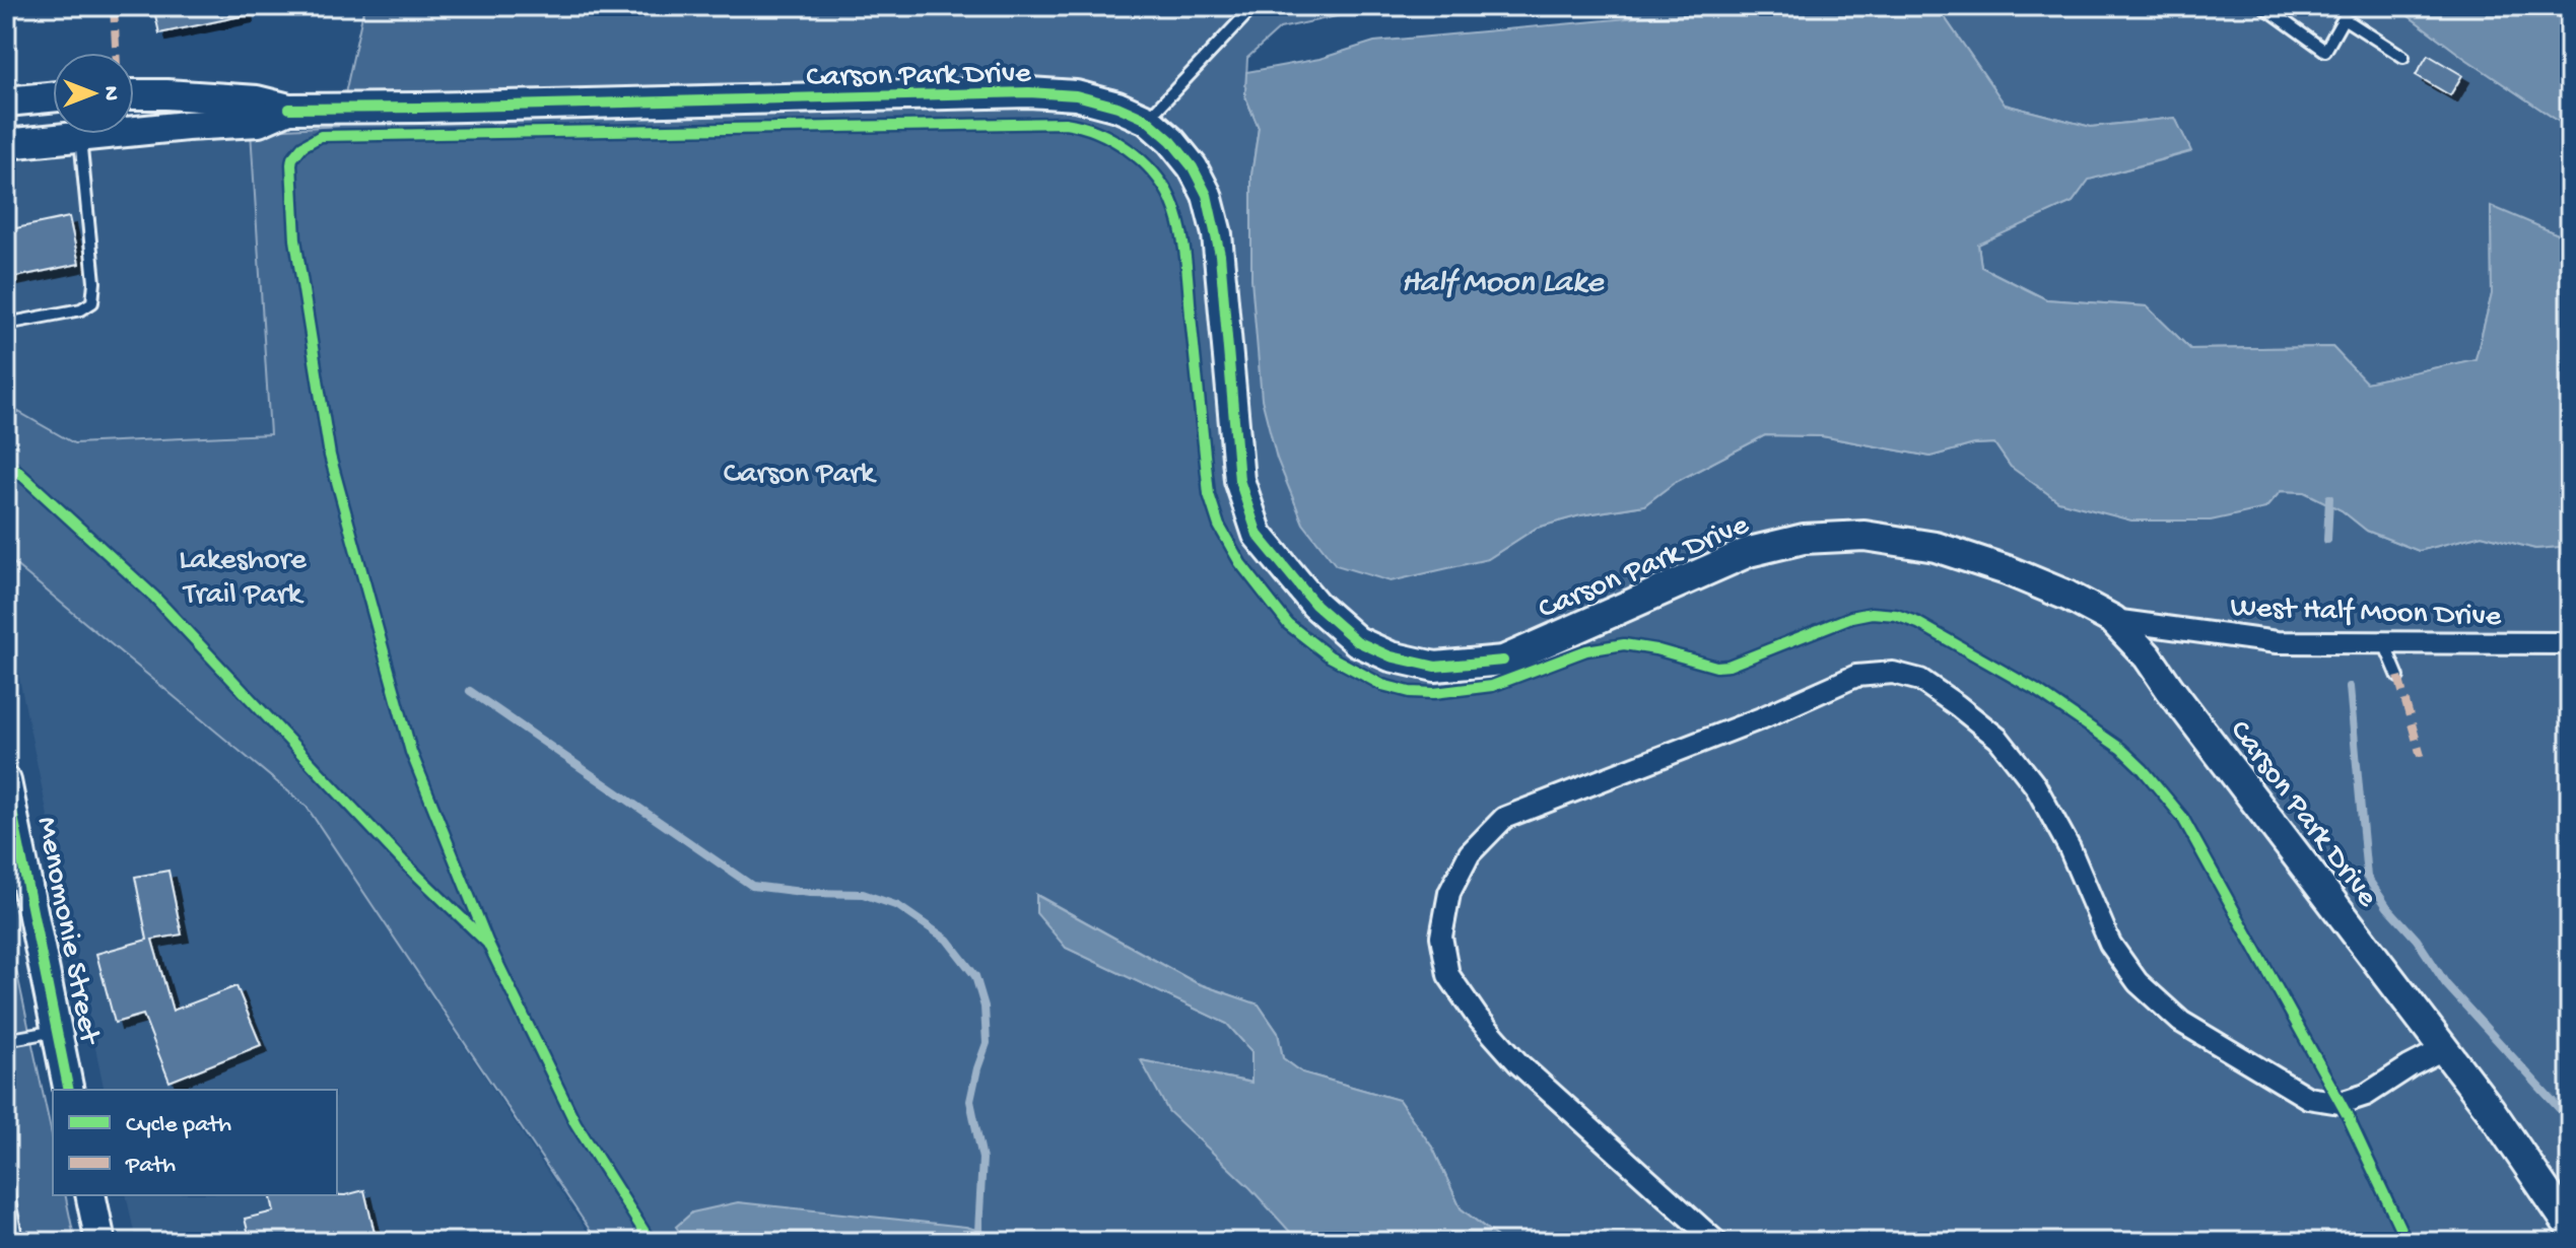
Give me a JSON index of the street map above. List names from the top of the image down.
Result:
{
  "streets": {
    "street": ["Carson Park Drive", "West Half Moon Drive", "Menomonie Street"]
  },
  "crossings": [
    ["Carson Park Drive", "West Half Moon Drive"]
  ],
  "water": ["Half Moon Lake"],
  "parks": ["Carson Park", "Lakeshore Trail Park"],
  "legend": ["Cycle path", "Path"],
  "north": "right"
}
